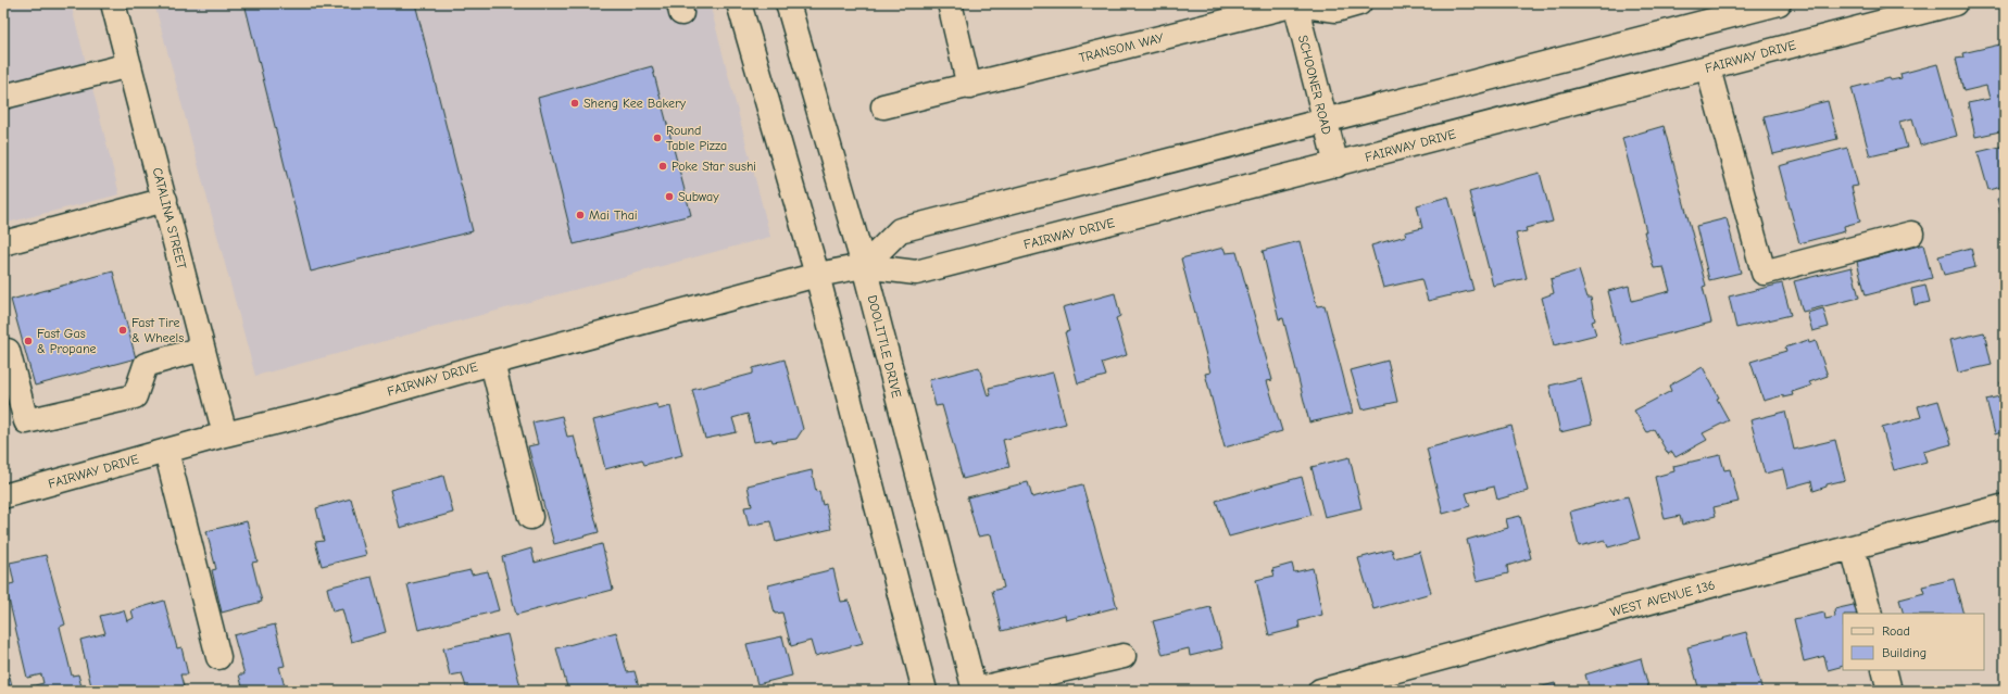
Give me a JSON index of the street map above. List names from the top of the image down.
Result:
{
  "streets": {
    "street": [
      "TRANSOM WAY",
      "FAIRWAY DRIVE",
      "SCHOONER ROAD",
      "CATALINA STREET",
      "DOOLITTLE DRIVE",
      "WEST AVENUE 136"
    ]
  },
  "crossings": [
    ["TRANSOM WAY", "SCHOONER ROAD"],
    ["FAIRWAY DRIVE", "SCHOONER ROAD"],
    ["FAIRWAY DRIVE", "CATALINA STREET"],
    ["FAIRWAY DRIVE", "DOOLITTLE DRIVE"]
  ],
  "places": [
    "Sheng Kee Bakery",
    "Round Table Pizza",
    "Poke Star sushi",
    "Subway",
    "Mai Thai",
    "Fast Tire & Wheels",
    "Fast Gas & Propane"
  ],
  "legend": ["Road", "Building"]
}
